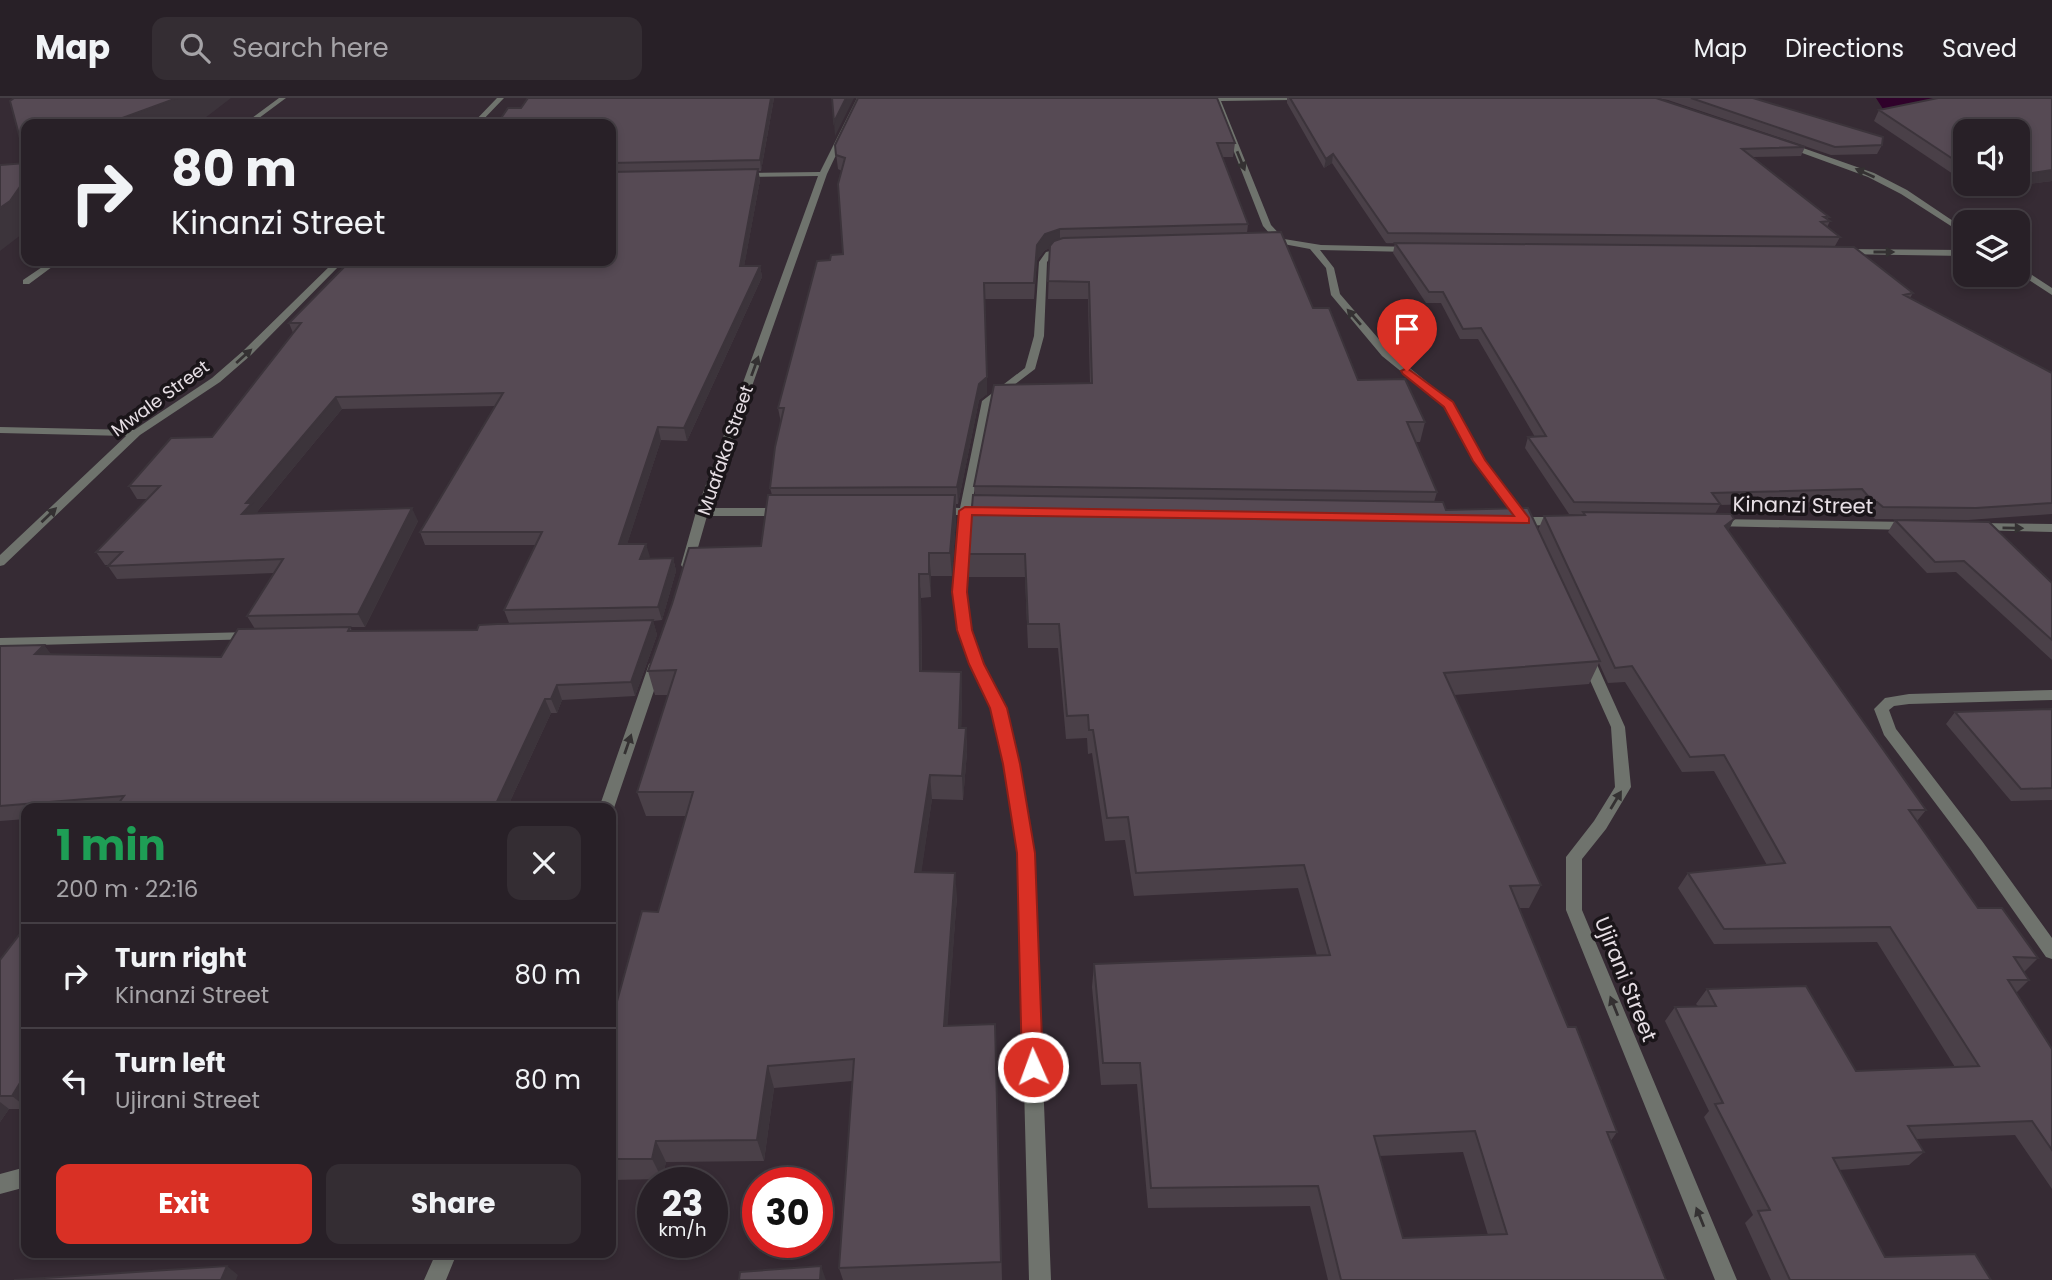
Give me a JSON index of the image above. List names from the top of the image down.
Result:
{
  "streets": {
    "street": [
      "Mwale Street",
      "Muafaka Street",
      "Kinanzi Street",
      "Ujirani Street"
    ]
  },
  "one_way": ["Mwale Street", "Muafaka Street", "Ujirani Street"],
  "page": {
    "header": "Map",
    "search": "Search here",
    "nav": ["Map", "Directions", "Saved"],
    "turn": ["80 m", "Kinanzi Street"],
    "heading": ["1 min", "200 m · 22:16"],
    "list": [
      {
        "name": "Turn right",
        "note": "Kinanzi Street",
        "value": "80 m"
      },
      {
        "name": "Turn left",
        "note": "Ujirani Street",
        "value": "80 m"
      }
    ],
    "buttons": ["Exit", "Share"],
    "speed": "23 km/h",
    "limit": "30"
  }
}
